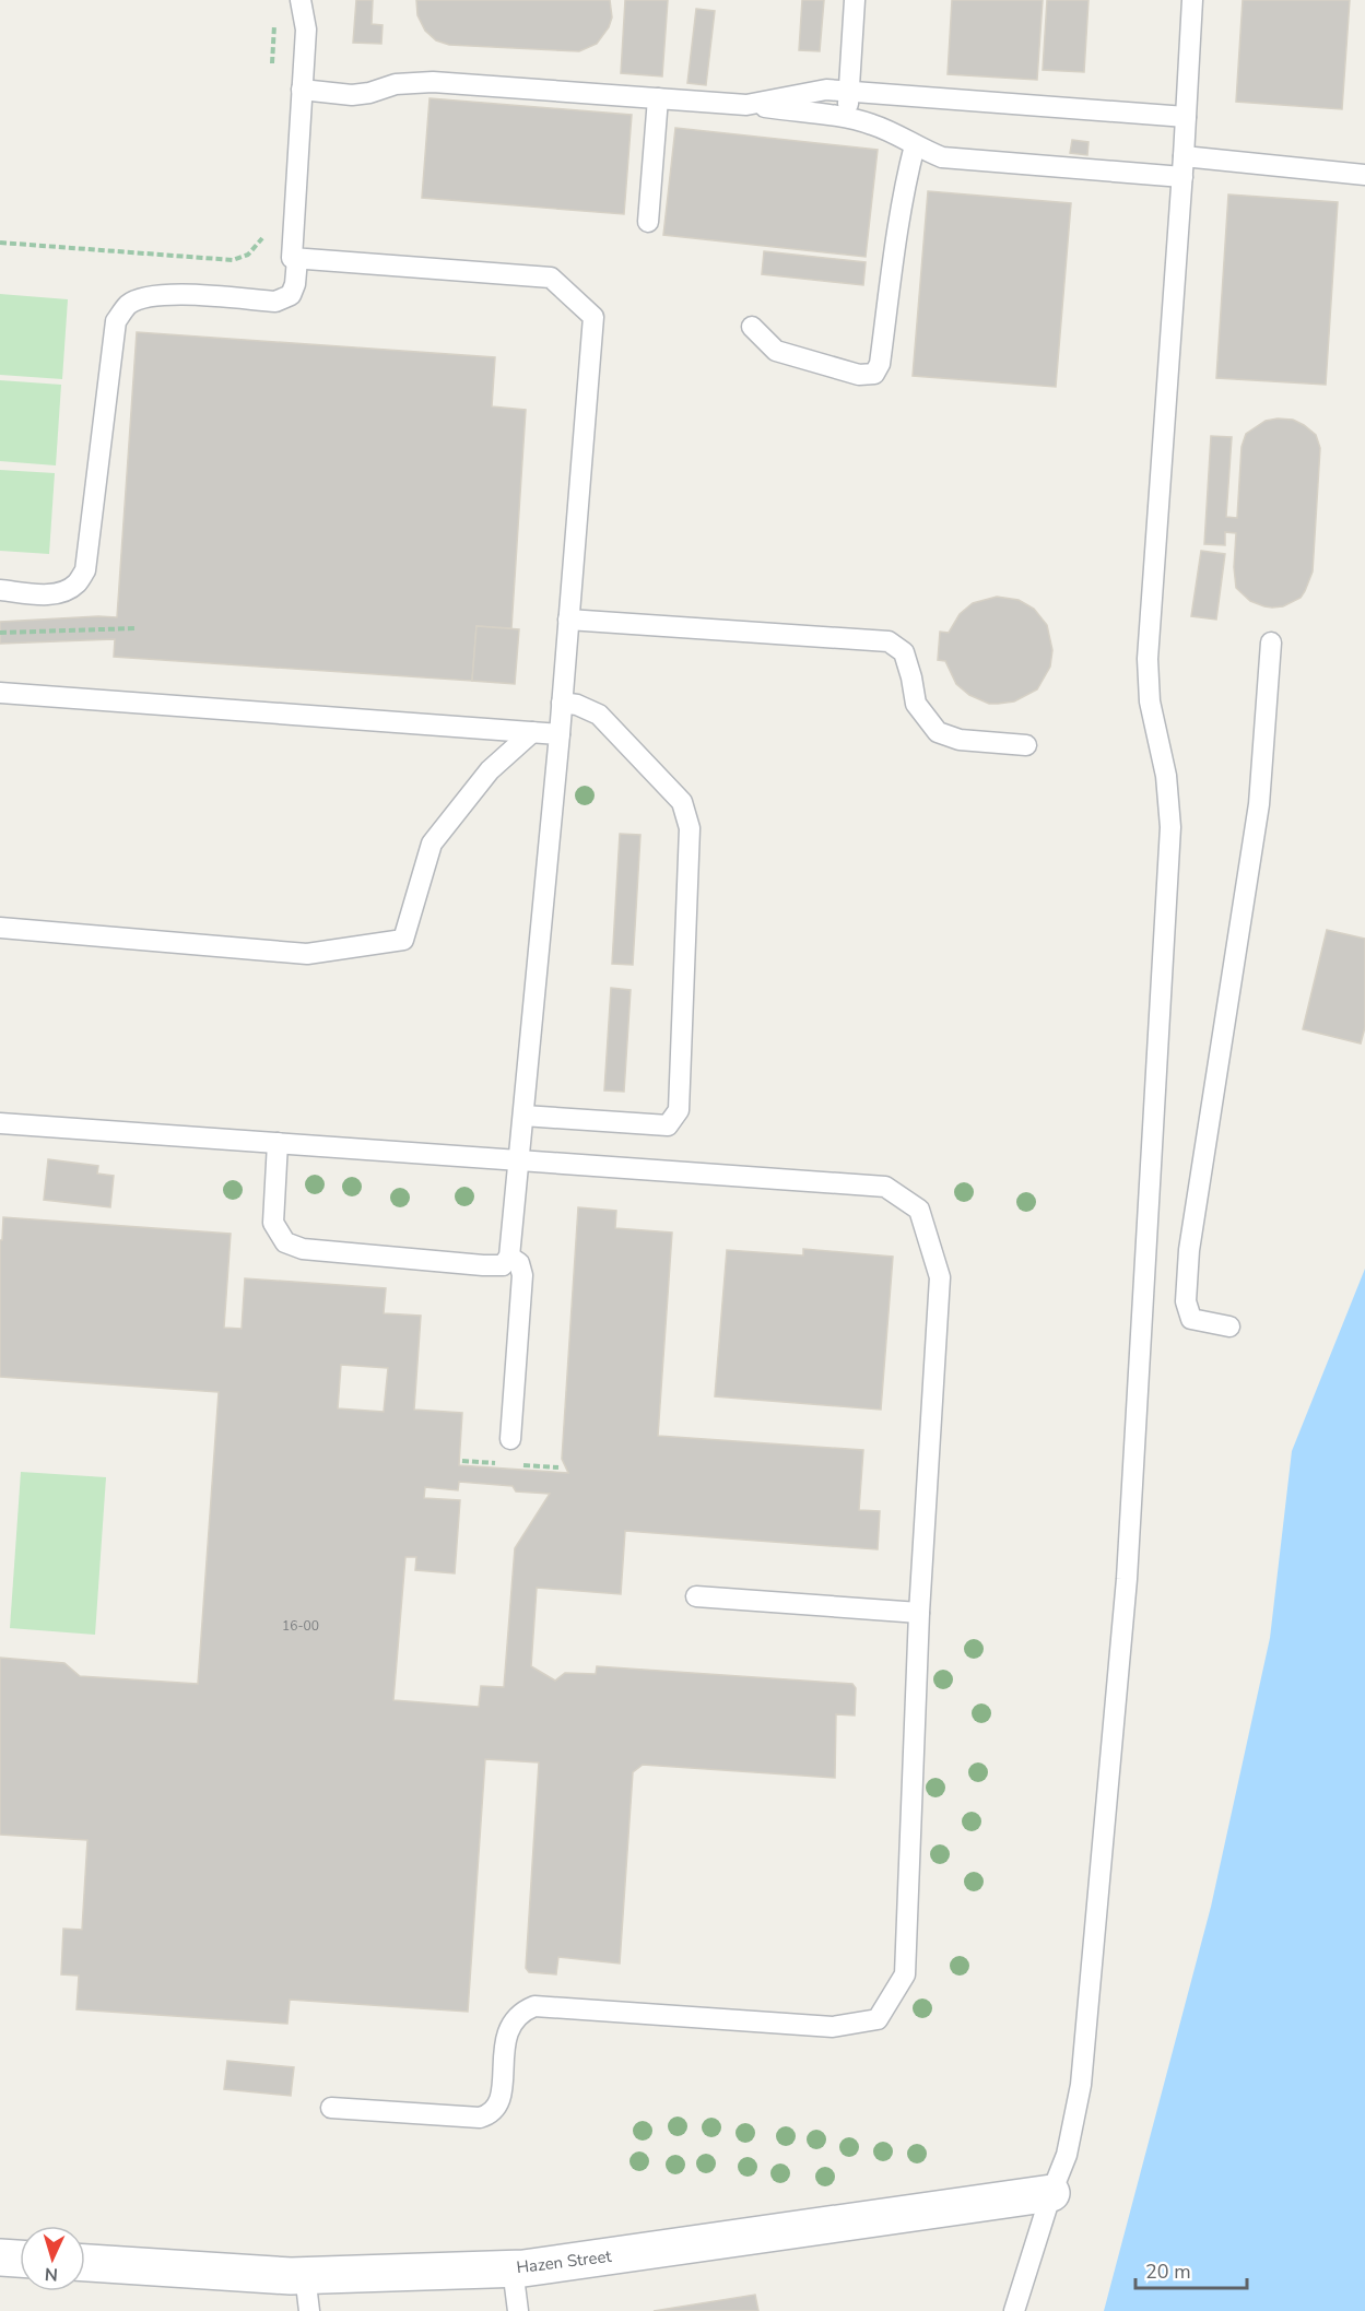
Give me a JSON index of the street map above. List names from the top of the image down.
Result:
{
  "streets": {
    "street": ["Hazen Street"]
  },
  "house_numbers": ["16-00"],
  "scale_bar": "20 m",
  "north": "bottom"
}
